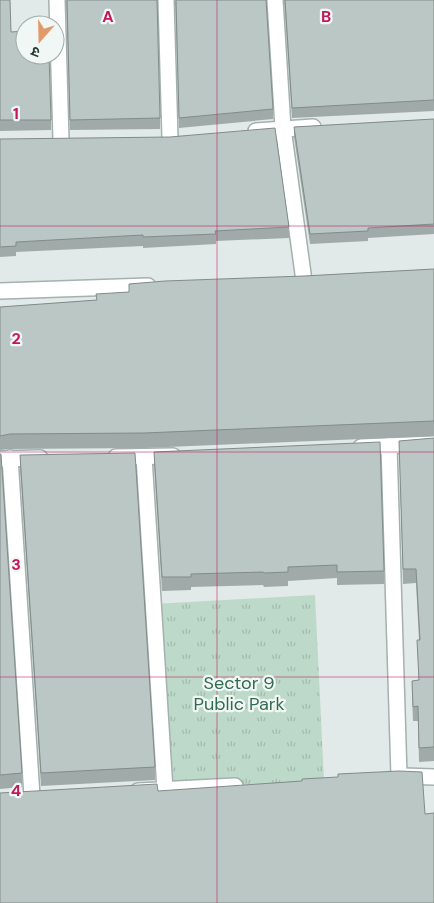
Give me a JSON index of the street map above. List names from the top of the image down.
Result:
{
  "parks": ["Sector 9 Public Park"],
  "north": "bottom",
  "grid": {
    "columns": ["A", "B"],
    "rows": [
      "1",
      "2",
      "3",
      "4"
    ]
  }
}
